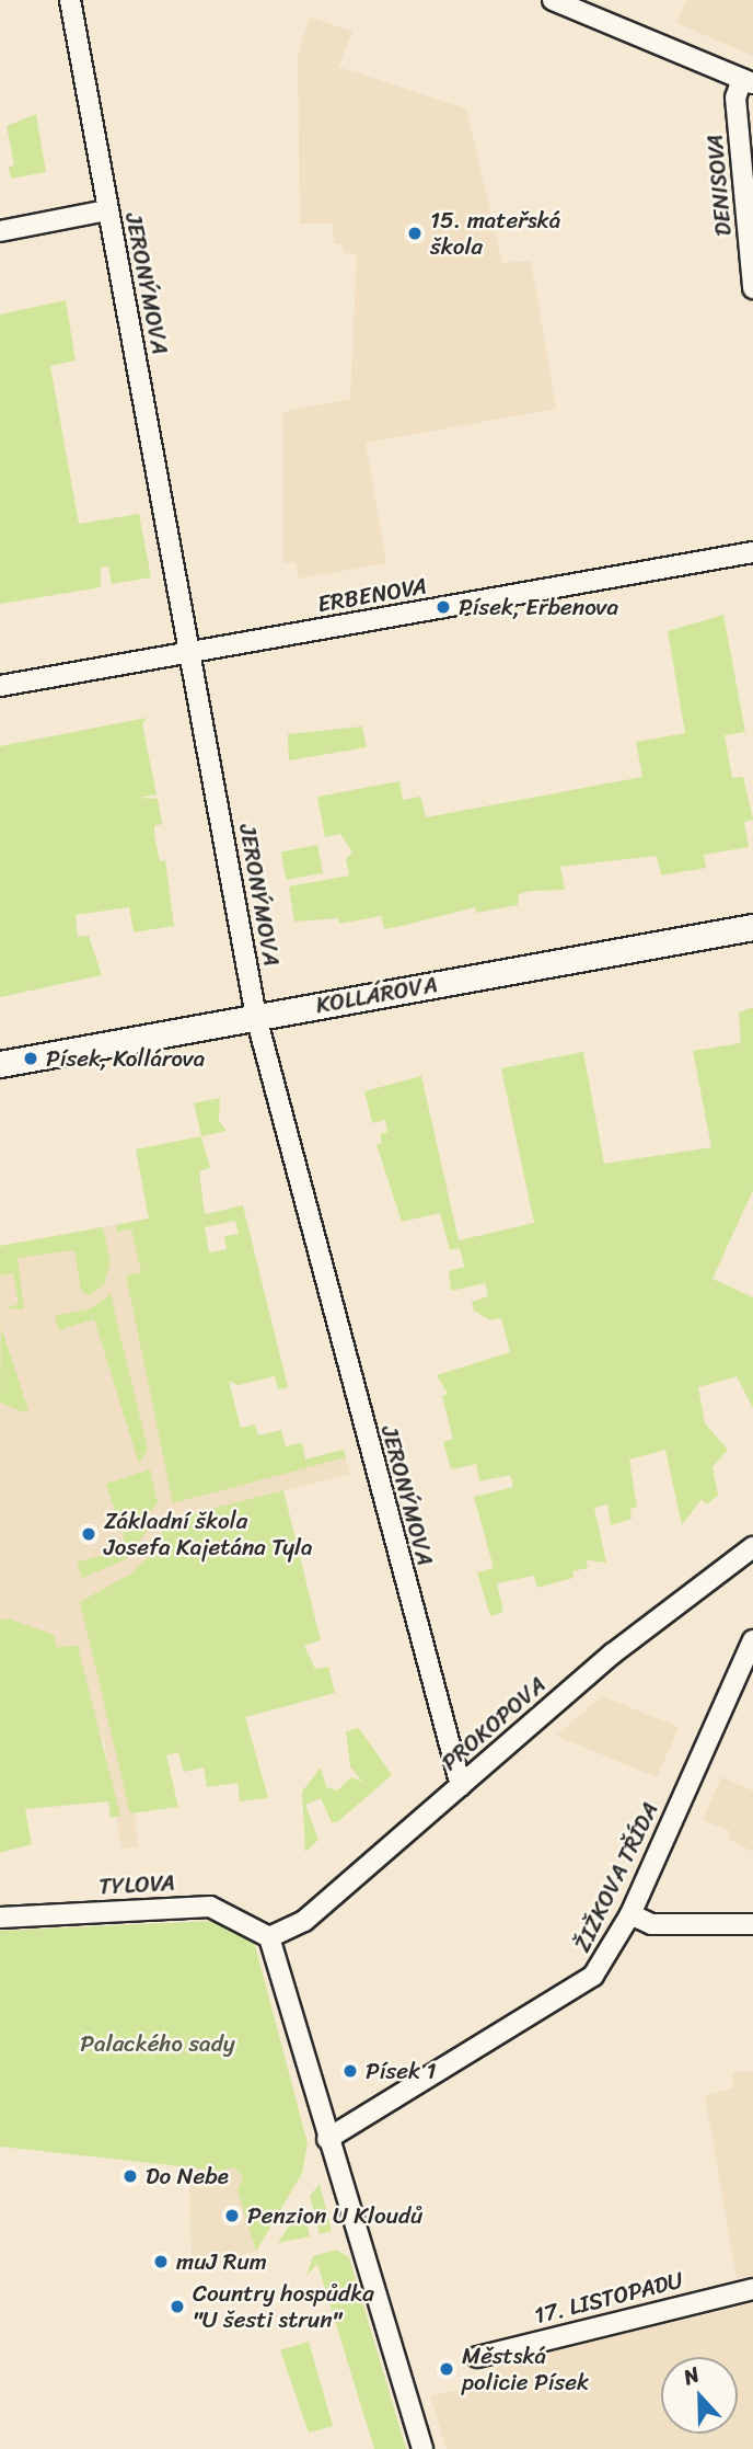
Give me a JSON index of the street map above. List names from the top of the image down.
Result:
{
  "streets": {
    "main road": ["KOLLÁROVA"],
    "street": [
      "DENISOVA",
      "JERONÝMOVA",
      "ERBENOVA",
      "PROKOPOVA",
      "ŽIŽKOVA TŘÍDA",
      "TYLOVA",
      "17. LISTOPADU"
    ]
  },
  "crossings": [
    ["JERONÝMOVA", "ERBENOVA"],
    ["JERONÝMOVA", "KOLLÁROVA"],
    ["JERONÝMOVA", "PROKOPOVA"],
    ["PROKOPOVA", "TYLOVA"]
  ],
  "parks": ["Palackého sady"],
  "places": [
    "15. mateřská škola",
    "Písek, Erbenova",
    "Písek, Kollárova",
    "Základní škola Josefa Kajetána Tyla",
    "Písek 1",
    "Do Nebe",
    "Penzion U Kloudů",
    "muJ Rum",
    "Country hospůdka \"U šesti strun\"",
    "Městská policie Písek"
  ],
  "north": "top"
}
